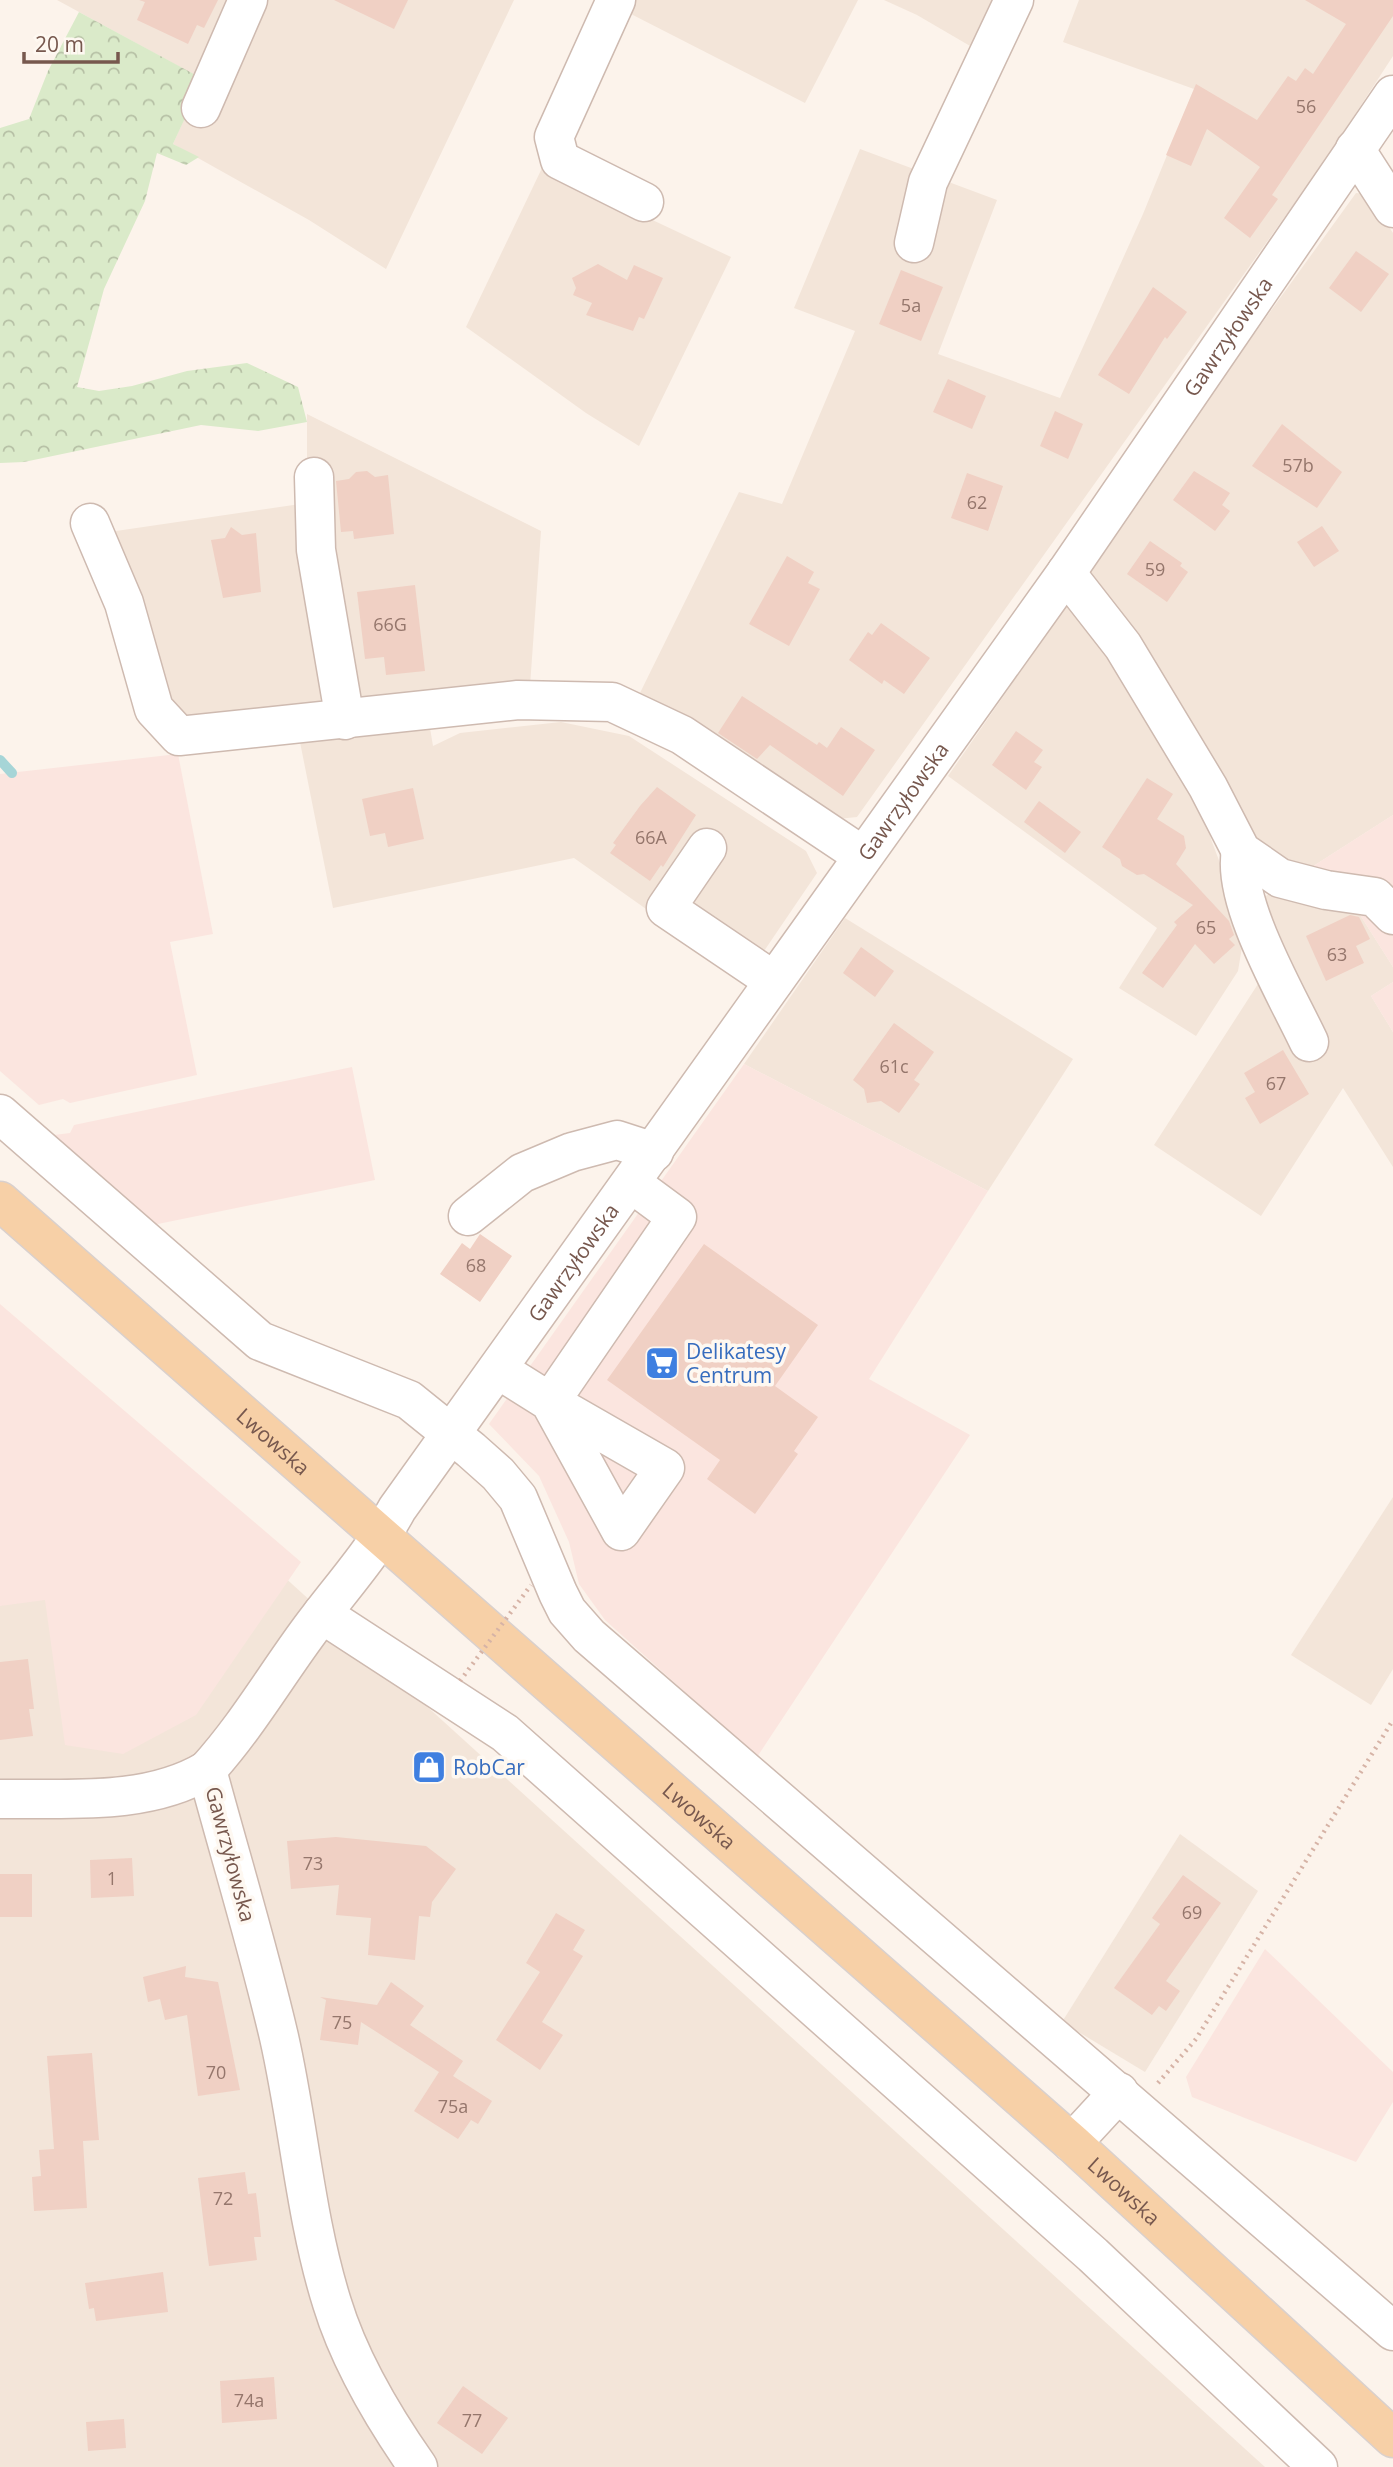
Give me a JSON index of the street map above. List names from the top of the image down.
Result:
{
  "streets": {
    "main road": ["Lwowska"],
    "street": ["Gawrzyłowska"]
  },
  "crossings": [
    ["Gawrzyłowska", "Lwowska"]
  ],
  "places": {
    "supermarket": ["Delikatesy Centrum"],
    "shop": ["RobCar"]
  },
  "house_numbers": [
    "56",
    "5a",
    "57b",
    "62",
    "59",
    "66G",
    "66A",
    "65",
    "63",
    "61c",
    "67",
    "68",
    "73",
    "1",
    "69",
    "75",
    "70",
    "75a",
    "72",
    "74a",
    "77"
  ],
  "scale_bar": "20 m"
}
